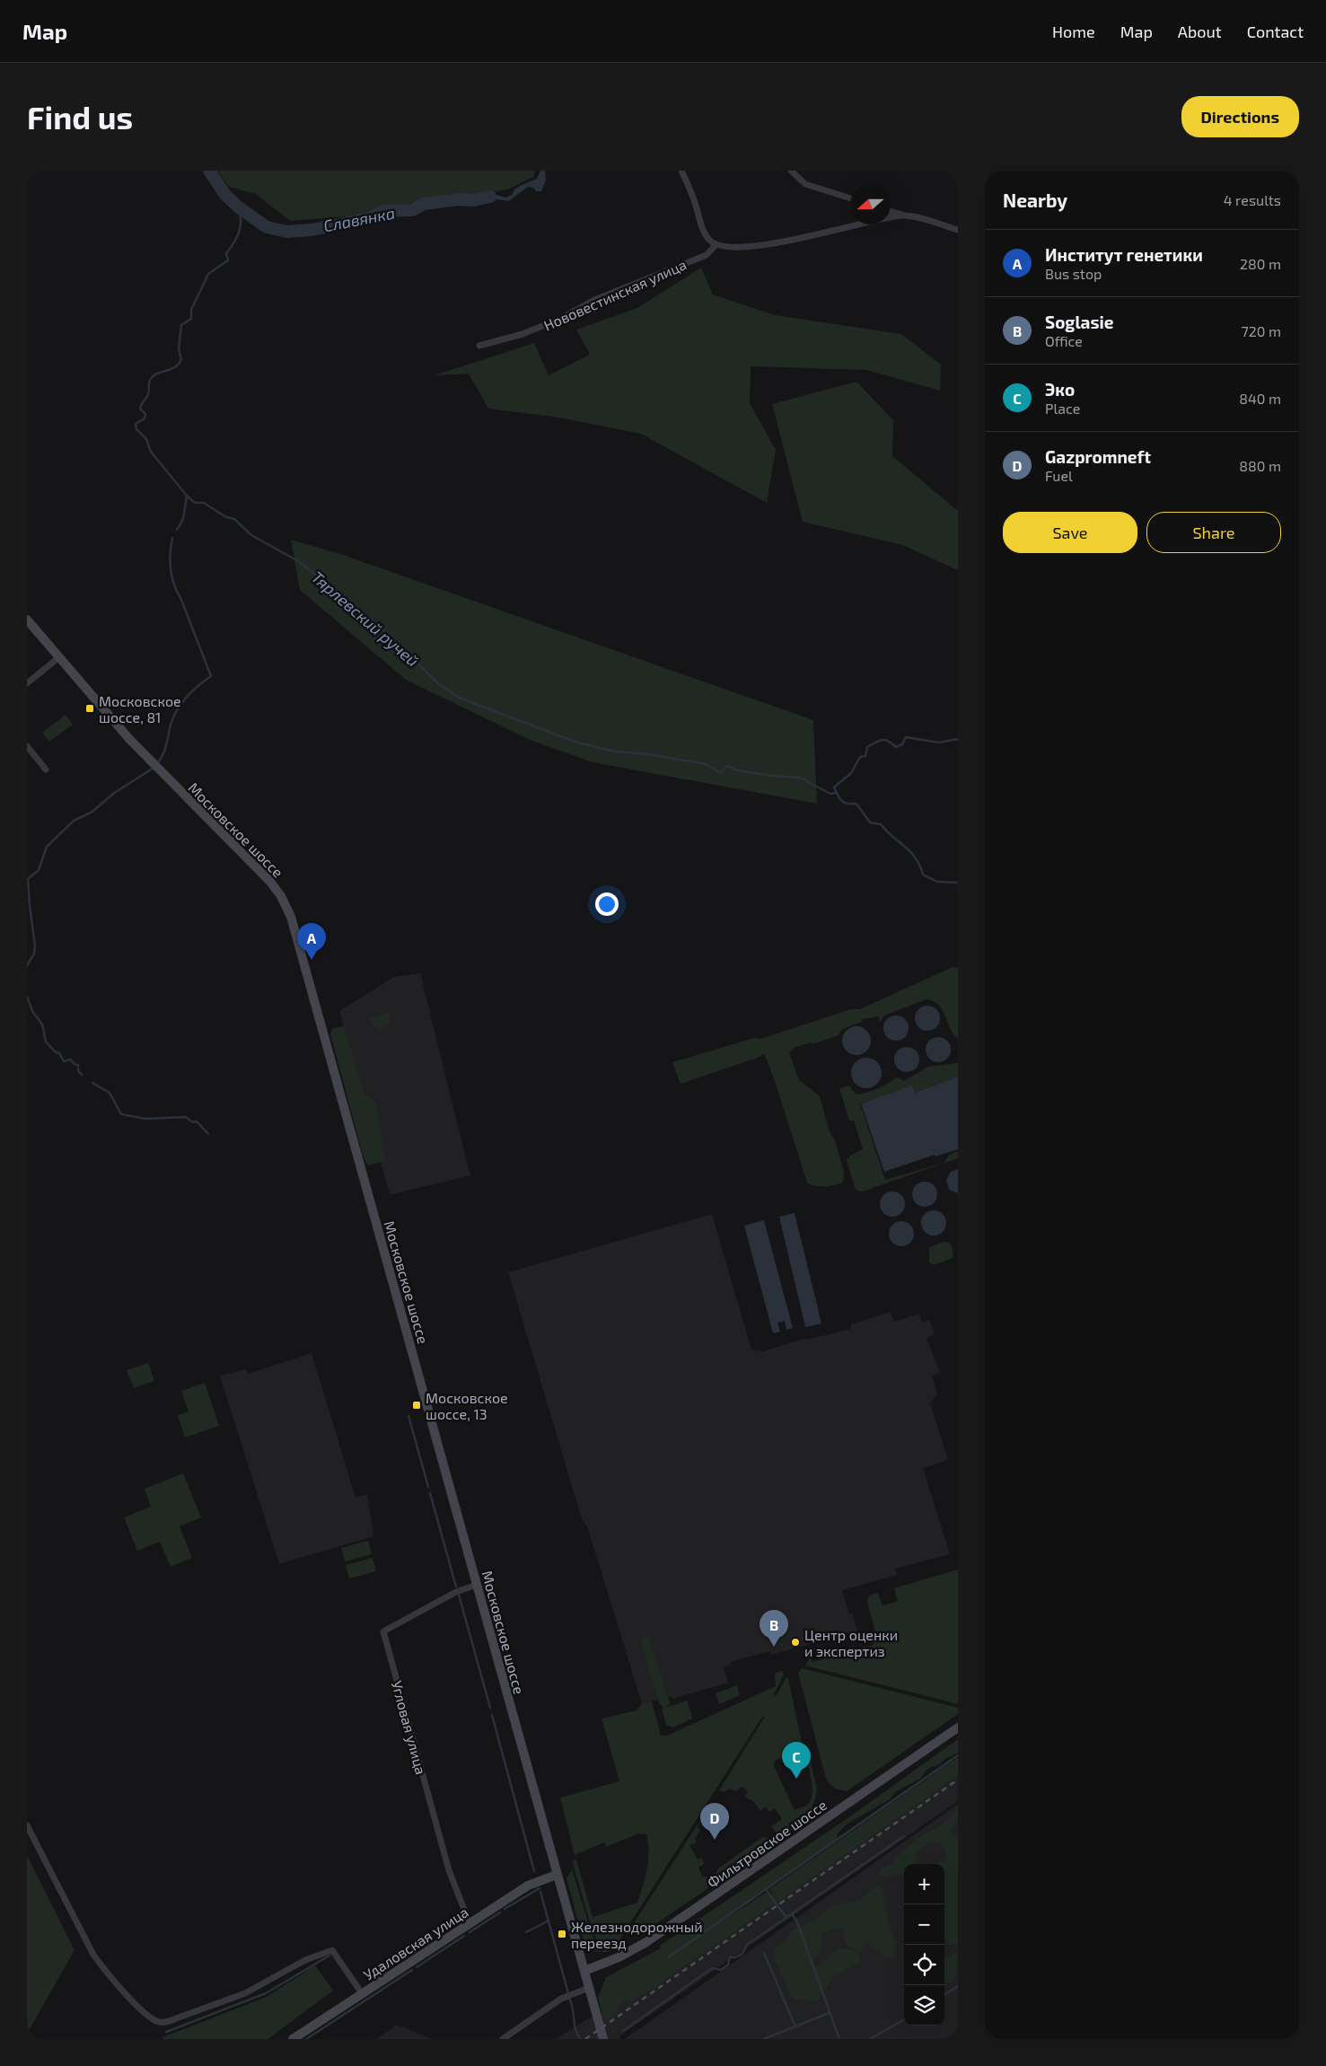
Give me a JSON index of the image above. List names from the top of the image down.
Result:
{
  "streets": {
    "main road": ["Московское шоссе", "Фильтровское шоссе", "Удаловская улица"],
    "street": ["Нововестинская улица", "Угловая улица"]
  },
  "crossings": [
    ["Московское шоссе", "Угловая улица"],
    ["Московское шоссе", "Фильтровское шоссе"],
    ["Московское шоссе", "Удаловская улица"],
    ["Угловая улица", "Удаловская улица"]
  ],
  "water": ["Славянка", "Тярлевский ручей"],
  "places": {
    "transit": ["Московское шоссе, 81", "Московское шоссе, 13", "Железнодорожный переезд"],
    "other": ["Центр оценки и экспертиз"]
  },
  "north": "left",
  "page": {
    "header": "Map",
    "nav": [
      "Home",
      "Map",
      "About",
      "Contact"
    ],
    "buttons": [
      "Directions",
      ["Save", "Share"]
    ],
    "title": "Find us",
    "heading": ["Nearby", "4 results"],
    "list": [
      {
        "mark": "A",
        "name": "Институт генетики",
        "note": "Bus stop",
        "value": "280 m"
      },
      {
        "mark": "B",
        "name": "Soglasie",
        "note": "Office",
        "value": "720 m"
      },
      {
        "mark": "C",
        "name": "Эко",
        "note": "Place",
        "value": "840 m"
      },
      {
        "mark": "D",
        "name": "Gazpromneft",
        "note": "Fuel",
        "value": "880 m"
      }
    ],
    "pins": [
      "A",
      "B",
      "C",
      "D"
    ],
    "map_buttons": ["+", "−"]
  }
}
